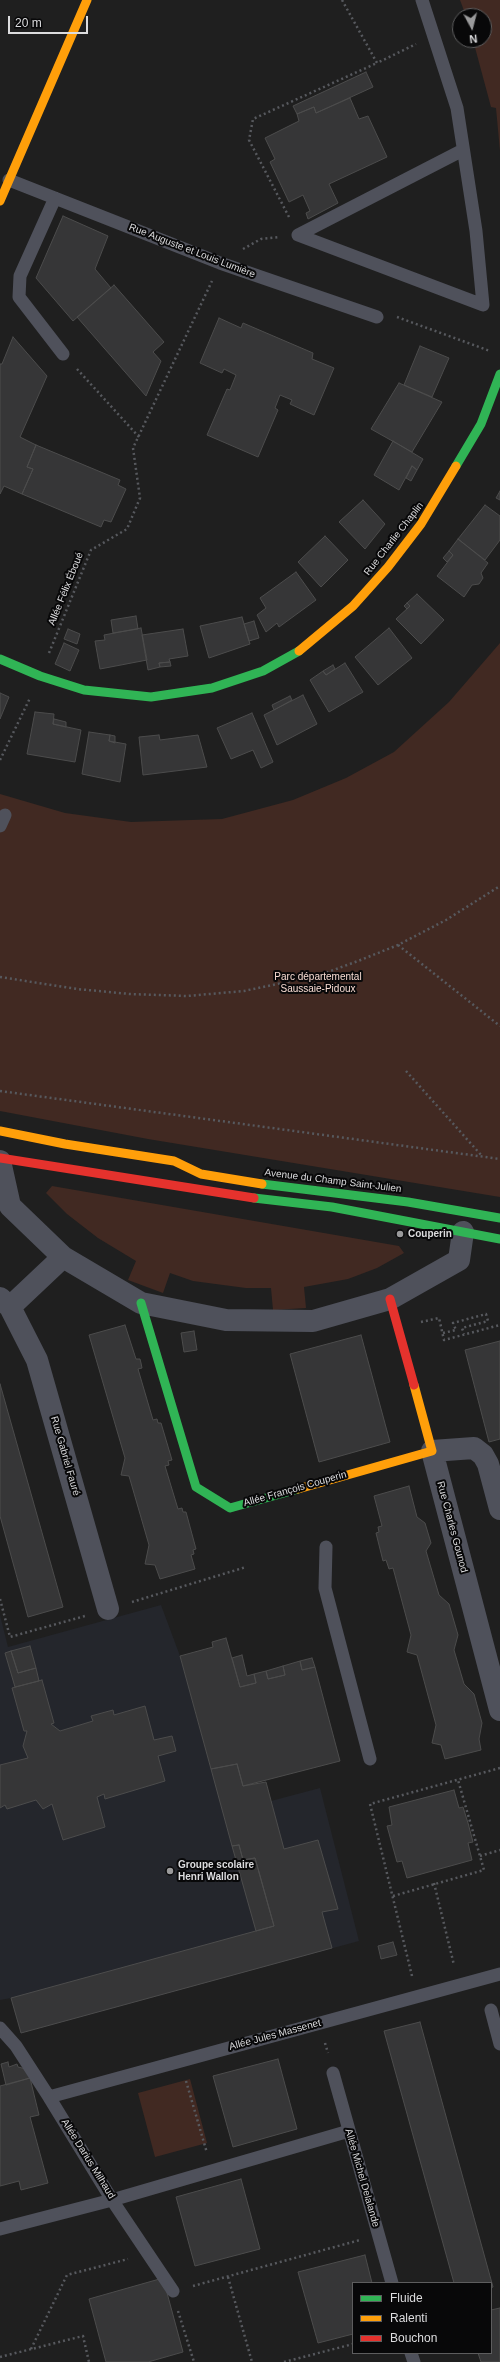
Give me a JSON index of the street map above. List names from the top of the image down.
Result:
{
  "streets": {
    "street": [
      "Rue Charlie Chaplin",
      "Avenue du Champ Saint-Julien",
      "Rue Gabriel Fauré",
      "Allée François Couperin",
      "Rue Charles Gounod"
    ],
    "lane": [
      "Rue Auguste et Louis Lumière",
      "Allée Jules Massenet",
      "Allée Darius Milhaud",
      "Allée Michel Delalande"
    ],
    "path": ["Allée Félix Éboué"]
  },
  "crossings": [
    ["Rue Auguste et Louis Lumière", "Allée Félix Éboué"],
    ["Rue Charlie Chaplin", "Allée Félix Éboué"],
    ["Allée François Couperin", "Rue Charles Gounod"],
    ["Allée Jules Massenet", "Allée Darius Milhaud"]
  ],
  "parks": ["Parc départemental Saussaie-Pidoux"],
  "places": ["Couperin", "Groupe scolaire Henri Wallon"],
  "legend": ["Fluide", "Ralenti", "Bouchon"],
  "scale_bar": "20 m",
  "north": "bottom"
}
